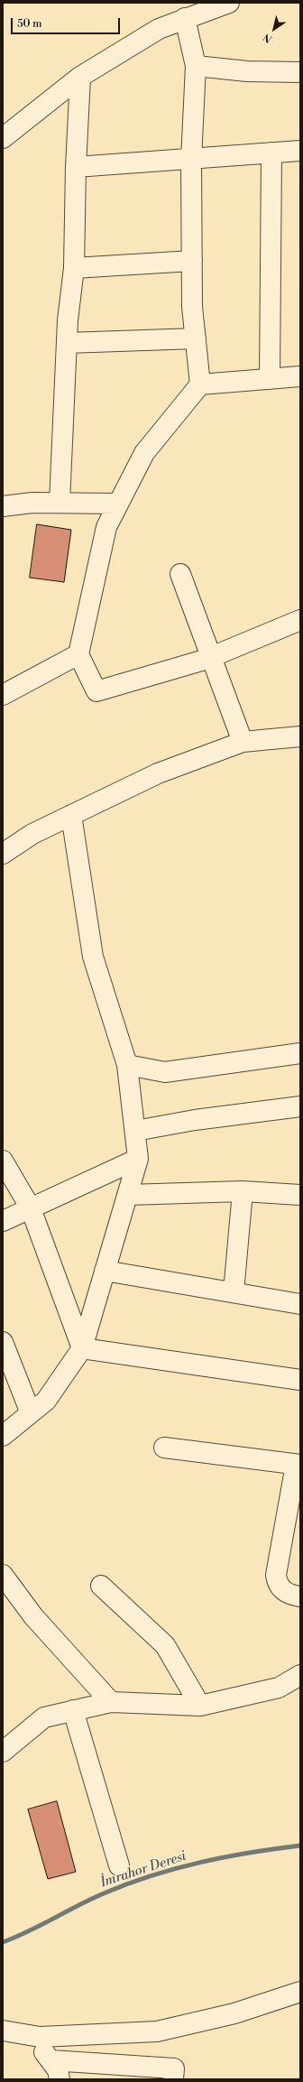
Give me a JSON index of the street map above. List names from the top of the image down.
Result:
{
  "water": ["İmrahor Deresi"],
  "scale_bar": "50 m",
  "north": "bottom left"
}
